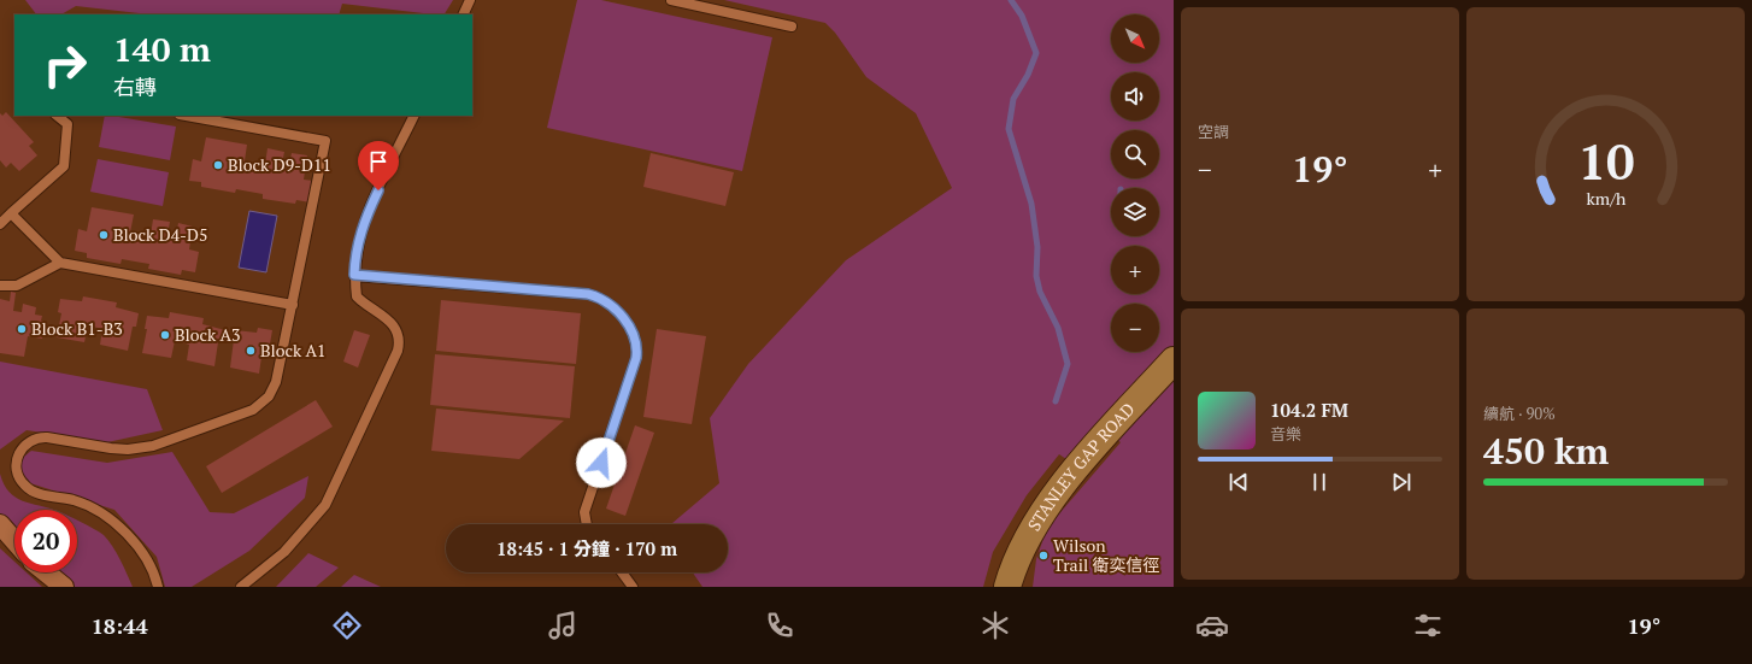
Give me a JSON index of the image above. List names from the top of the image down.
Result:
{
  "streets": {
    "main road": ["STANLEY GAP ROAD"]
  },
  "places": [
    "Block D9-D11",
    "Block D4-D5",
    "Block B1-B3",
    "Block A3",
    "Block A1",
    "Wilson Trail 衛奕信徑"
  ],
  "north": "bottom right",
  "page": {
    "tile": [
      "空調",
      ["續航 · 90%", "450 km"]
    ],
    "map_buttons": ["+", "−"],
    "turn": ["140 m", "右轉"],
    "heat": ["−", "19°", "+"],
    "song": ["104.2 FM", "音樂"],
    "limit": "20",
    "trip": "18:45 · 1 分鐘 · 170 m",
    "tabs": ["18:44", "19°"],
    "gauge": ["10", "km/h"]
  }
}
